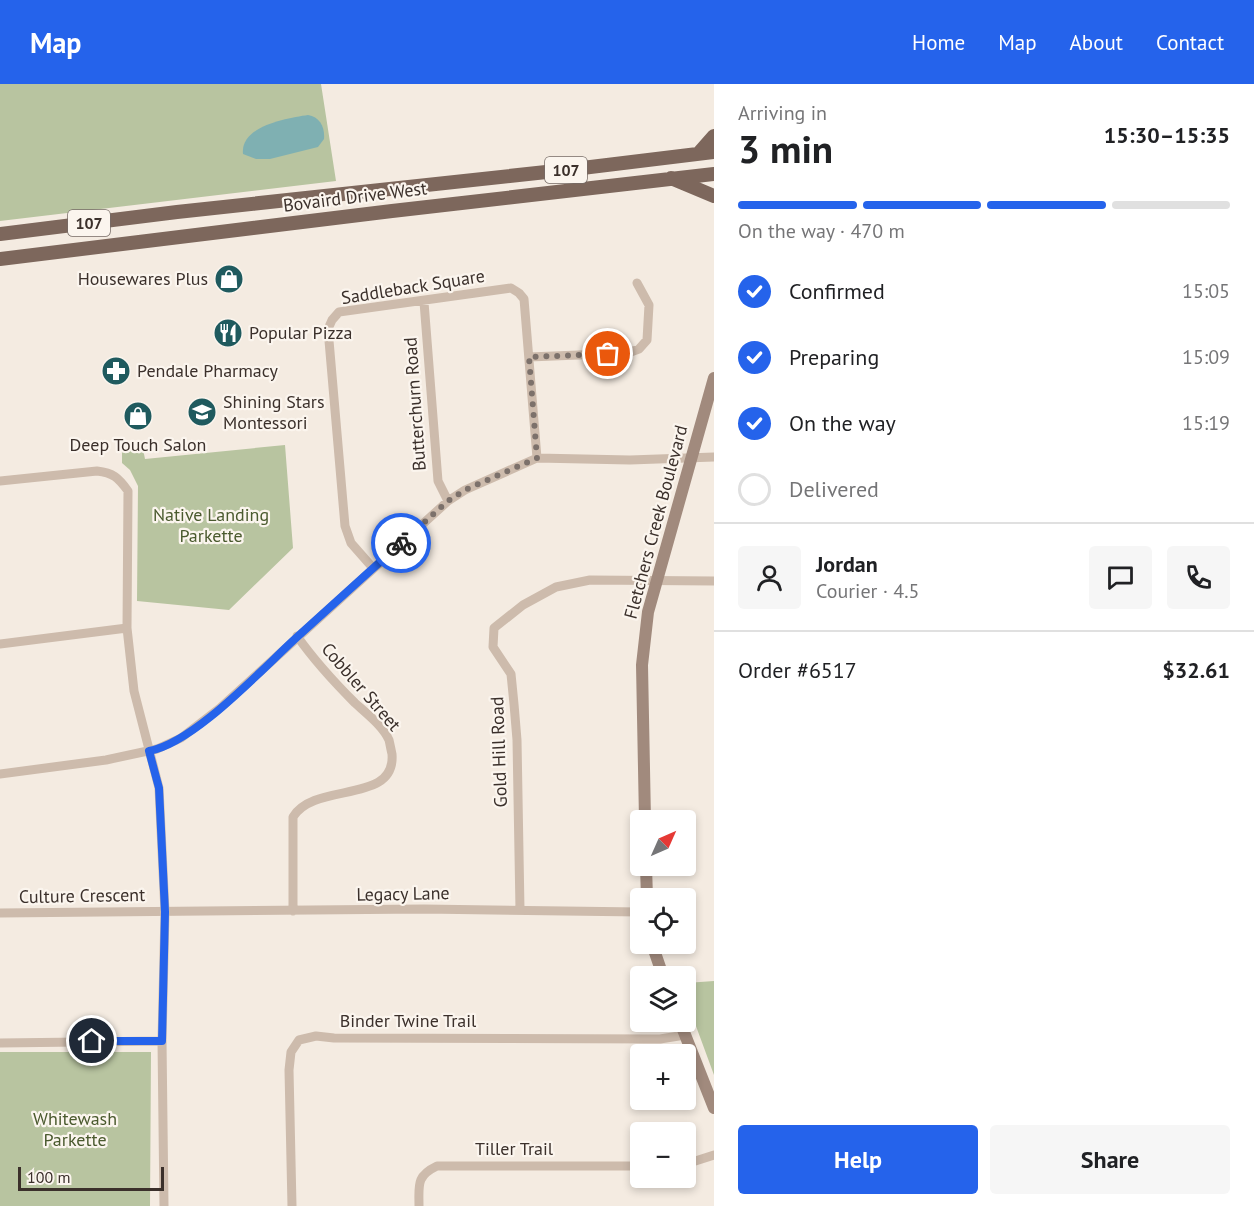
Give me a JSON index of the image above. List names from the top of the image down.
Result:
{
  "streets": {
    "main road": ["107", "Bovaird Drive West"],
    "street": [
      "Saddleback Square",
      "Butterchurn Road",
      "Fletchers Creek Boulevard",
      "Cobbler Street",
      "Gold Hill Road",
      "Legacy Lane",
      "Culture Crescent",
      "Binder Twine Trail",
      "Tiller Trail"
    ]
  },
  "crossings": [
    ["Saddleback Square", "Butterchurn Road"],
    ["Fletchers Creek Boulevard", "Gold Hill Road"],
    ["Cobbler Street", "Legacy Lane"],
    ["Gold Hill Road", "Legacy Lane"],
    ["Legacy Lane", "Culture Crescent"]
  ],
  "parks": ["Native Landing Parkette", "Whitewash Parkette"],
  "places": {
    "shop": ["Housewares Plus", "Deep Touch Salon"],
    "restaurant": ["Popular Pizza"],
    "pharmacy": ["Pendale Pharmacy"],
    "school or university": ["Shining Stars Montessori"]
  },
  "scale_bar": "100 m",
  "north": "top right",
  "page": {
    "header": "Map",
    "nav": [
      "Home",
      "Map",
      "About",
      "Contact"
    ],
    "heading": ["3 min", "Arriving in", "15:30–15:35"],
    "panel": [
      "Jordan",
      "Courier · 4.5",
      "Order #6517",
      "$32.61"
    ],
    "bar": "On the way · 470 m",
    "list": [
      ["Confirmed", "15:05"],
      ["Preparing", "15:09"],
      ["On the way", "15:19"],
      "Delivered"
    ],
    "map_buttons": ["+", "−"],
    "buttons": ["Help", "Share"],
    "scale": "100 m"
  }
}
